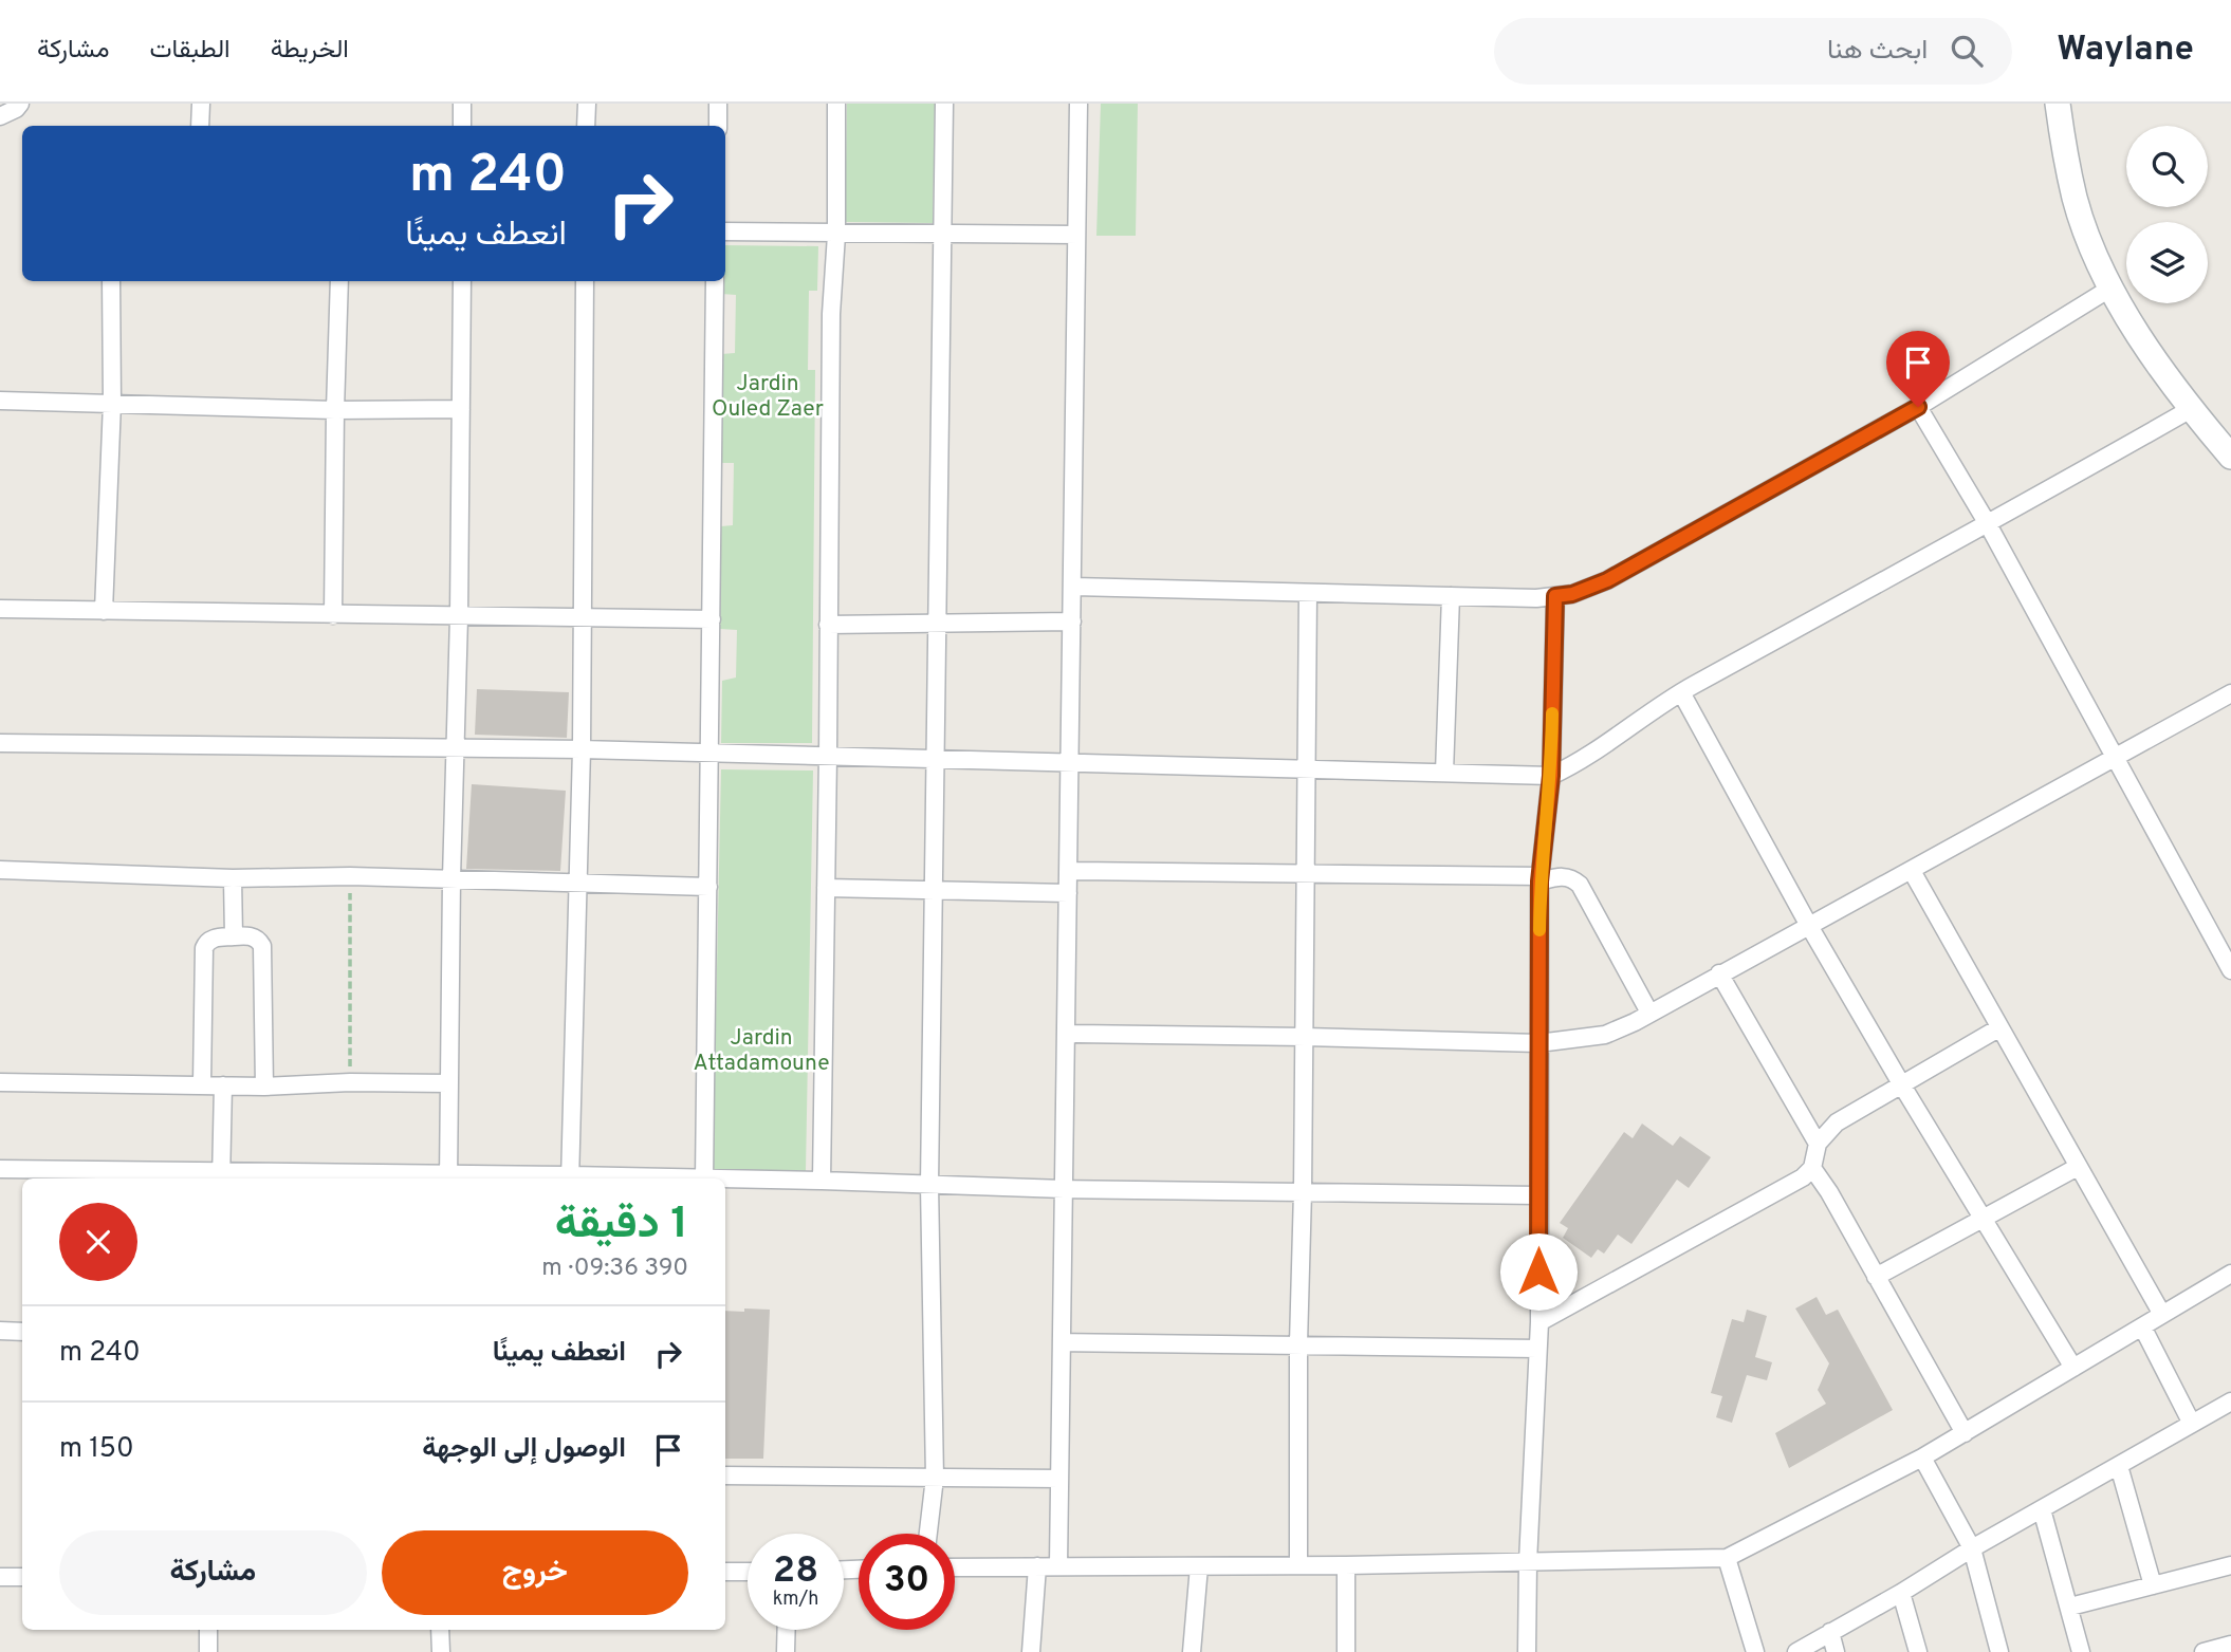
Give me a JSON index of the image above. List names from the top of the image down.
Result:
{
  "parks": ["Jardin Ouled Zaer", "Jardin Attadamoune"],
  "page": {
    "header": "Waylane",
    "search": "ابحث هنا",
    "nav": ["الخريطة", "الطبقات", "مشاركة"],
    "turn": ["240 m", "انعطف يمينًا"],
    "heading": ["1 دقيقة", "390 m · 09:36"],
    "list": [
      {
        "name": "انعطف يمينًا",
        "value": "240 m"
      },
      {
        "name": "الوصول إلى الوجهة",
        "value": "150 m"
      }
    ],
    "buttons": ["خروج", "مشاركة"],
    "speed": "28 km/h",
    "limit": "30"
  }
}
